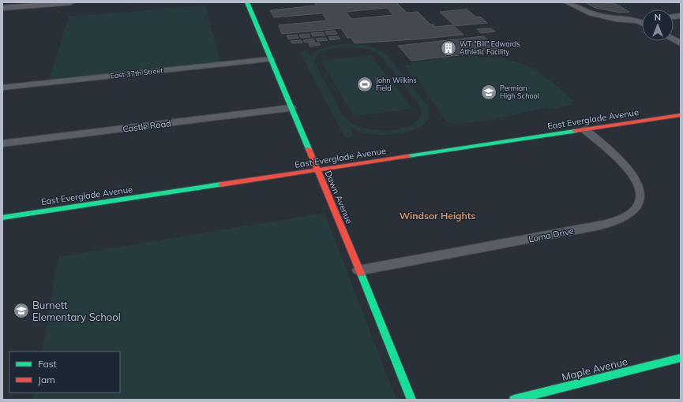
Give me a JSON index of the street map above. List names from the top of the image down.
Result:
{
  "streets": {
    "street": [
      "East 37th Street",
      "East Everglade Avenue",
      "Castle Road",
      "Dawn Avenue",
      "Loma Drive",
      "Maple Avenue"
    ]
  },
  "crossings": [
    ["East 37th Street", "Dawn Avenue"],
    ["East Everglade Avenue", "Dawn Avenue"],
    ["East Everglade Avenue", "Loma Drive"],
    ["Castle Road", "Dawn Avenue"],
    ["Dawn Avenue", "Loma Drive"]
  ],
  "districts": ["Windsor Heights"],
  "places": {
    "building": ["WT \"Bill\" Edwards Athletic Facility"],
    "sports": ["John Wilkins Field"],
    "school or university": ["Permian High School", "Burnett Elementary School"]
  },
  "legend": ["Fast", "Jam"],
  "north": "top"
}
